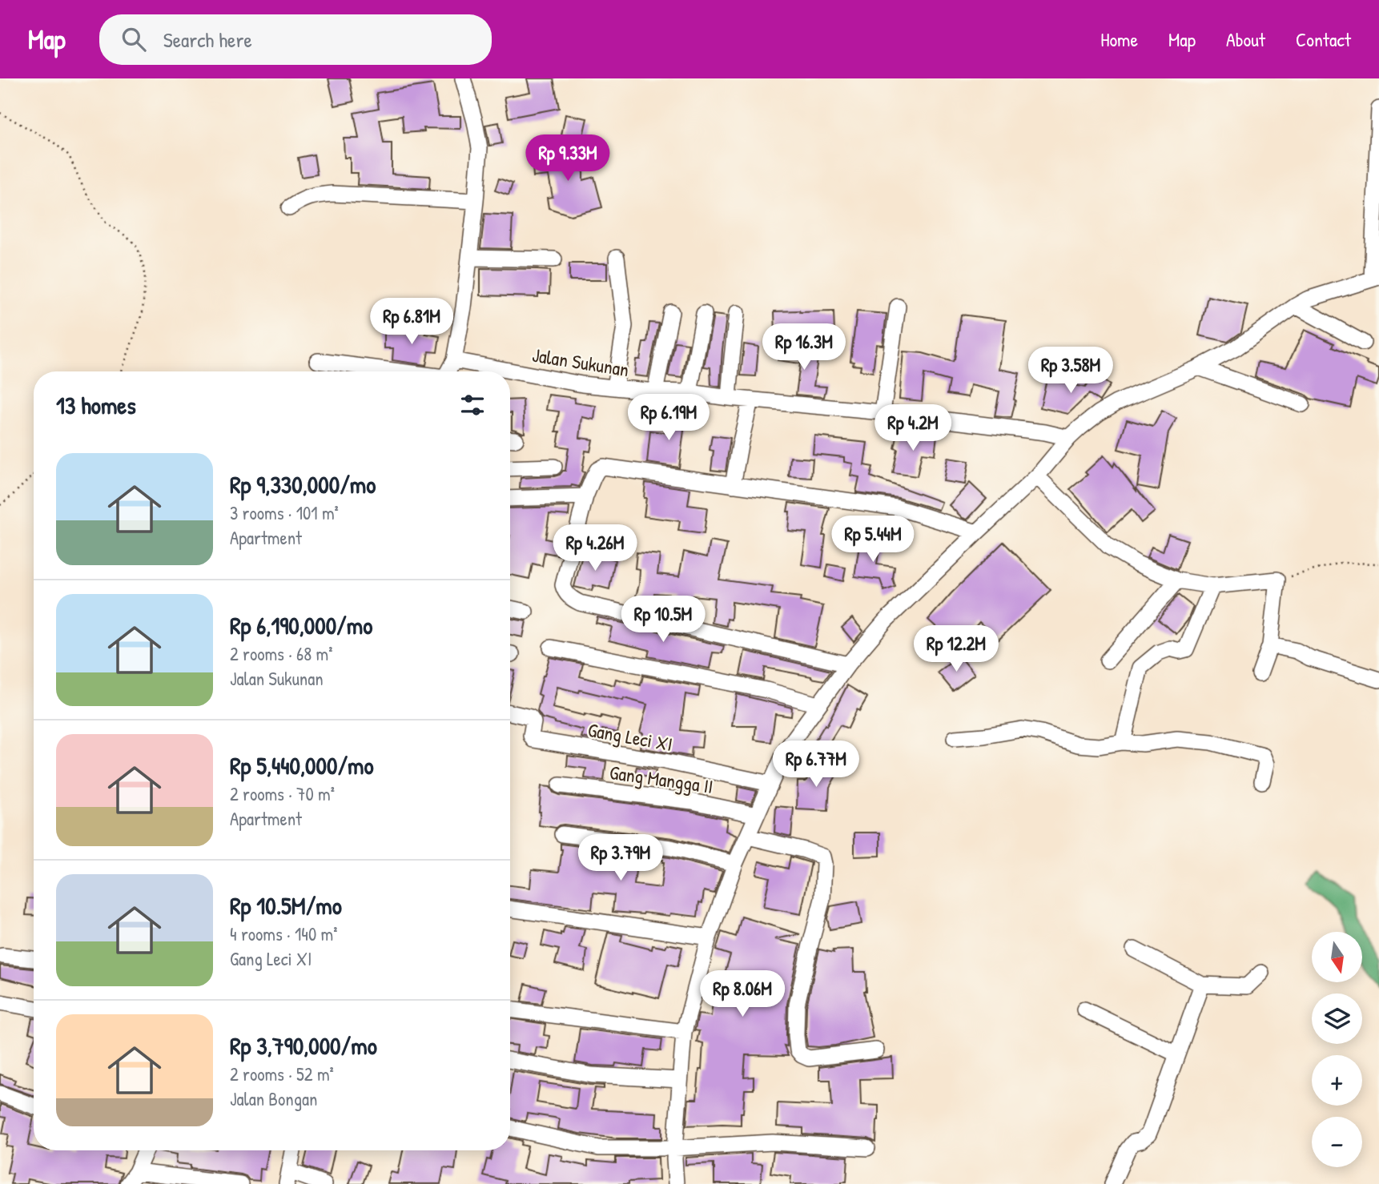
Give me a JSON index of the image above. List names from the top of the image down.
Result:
{
  "streets": {
    "street": ["Jalan Sukunan", "Gang Leci XI", "Gang Mangga II"]
  },
  "north": "bottom",
  "page": {
    "header": "Map",
    "search": "Search here",
    "nav": [
      "Home",
      "Map",
      "About",
      "Contact"
    ],
    "price": [
      "Rp 9.33M",
      "Rp 6.81M",
      "Rp 16.3M",
      "Rp 3.58M",
      "Rp 6.19M",
      "Rp 4.2M",
      "Rp 5.44M",
      "Rp 4.26M",
      "Rp 10.5M",
      "Rp 12.2M",
      "Rp 6.77M",
      "Rp 3.79M",
      "Rp 8.06M"
    ],
    "heading": "13 homes",
    "list": [
      {
        "name": "Rp 9,330,000/mo",
        "note": "3 rooms · 101 m² · Apartment"
      },
      {
        "name": "Rp 6,190,000/mo",
        "note": "2 rooms · 68 m² · Jalan Sukunan"
      },
      {
        "name": "Rp 5,440,000/mo",
        "note": "2 rooms · 70 m² · Apartment"
      },
      {
        "name": "Rp 10.5M/mo",
        "note": "4 rooms · 140 m² · Gang Leci XI"
      },
      {
        "name": "Rp 3,790,000/mo",
        "note": "2 rooms · 52 m² · Jalan Bongan"
      }
    ],
    "map_buttons": ["+", "−"]
  }
}
